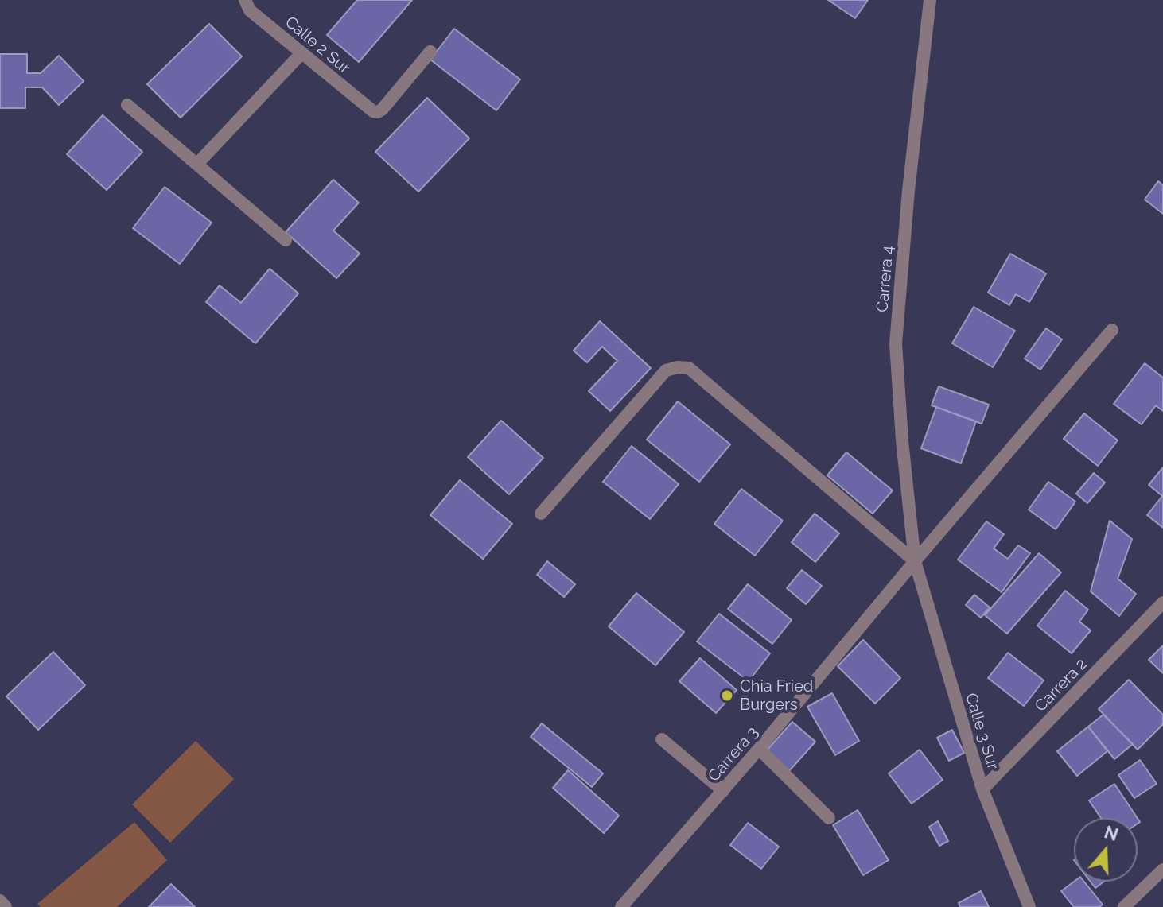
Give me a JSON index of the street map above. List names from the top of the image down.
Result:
{
  "streets": {
    "street": [
      "Calle 2 Sur",
      "Carrera 4",
      "Carrera 2",
      "Calle 3 Sur",
      "Carrera 3"
    ]
  },
  "crossings": [
    ["Carrera 4", "Calle 3 Sur"],
    ["Carrera 4", "Carrera 3"],
    ["Carrera 2", "Calle 3 Sur"],
    ["Calle 3 Sur", "Carrera 3"]
  ],
  "places": ["Chia Fried Burgers"],
  "north": "top"
}
